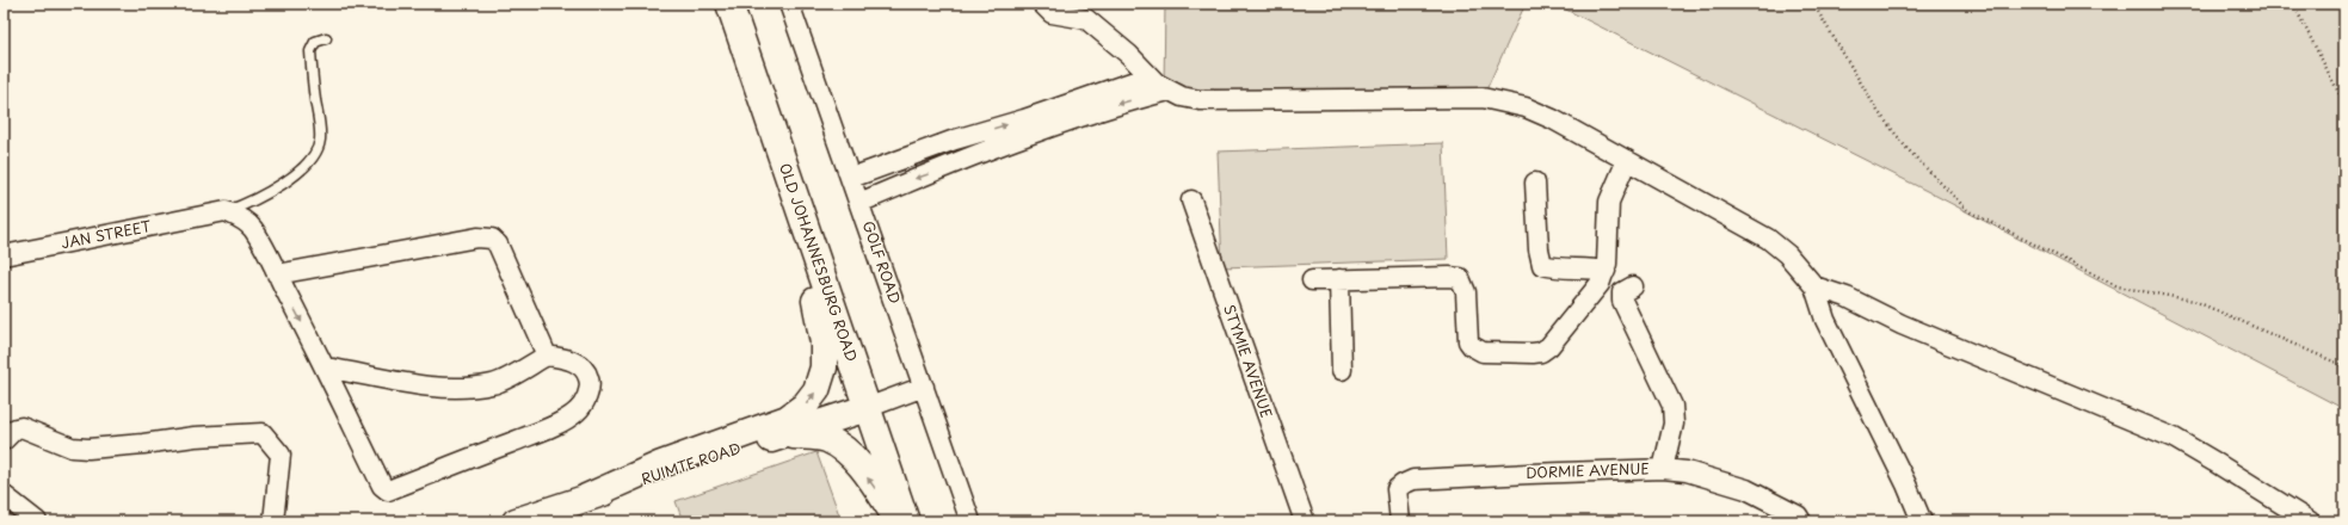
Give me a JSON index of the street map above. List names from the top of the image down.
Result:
{
  "streets": {
    "main road": ["OLD JOHANNESBURG ROAD", "RUIMTE ROAD"],
    "street": [
      "JAN STREET",
      "GOLF ROAD",
      "STYMIE AVENUE",
      "DORMIE AVENUE"
    ]
  },
  "crossings": [
    ["OLD JOHANNESBURG ROAD", "RUIMTE ROAD"]
  ]
}
